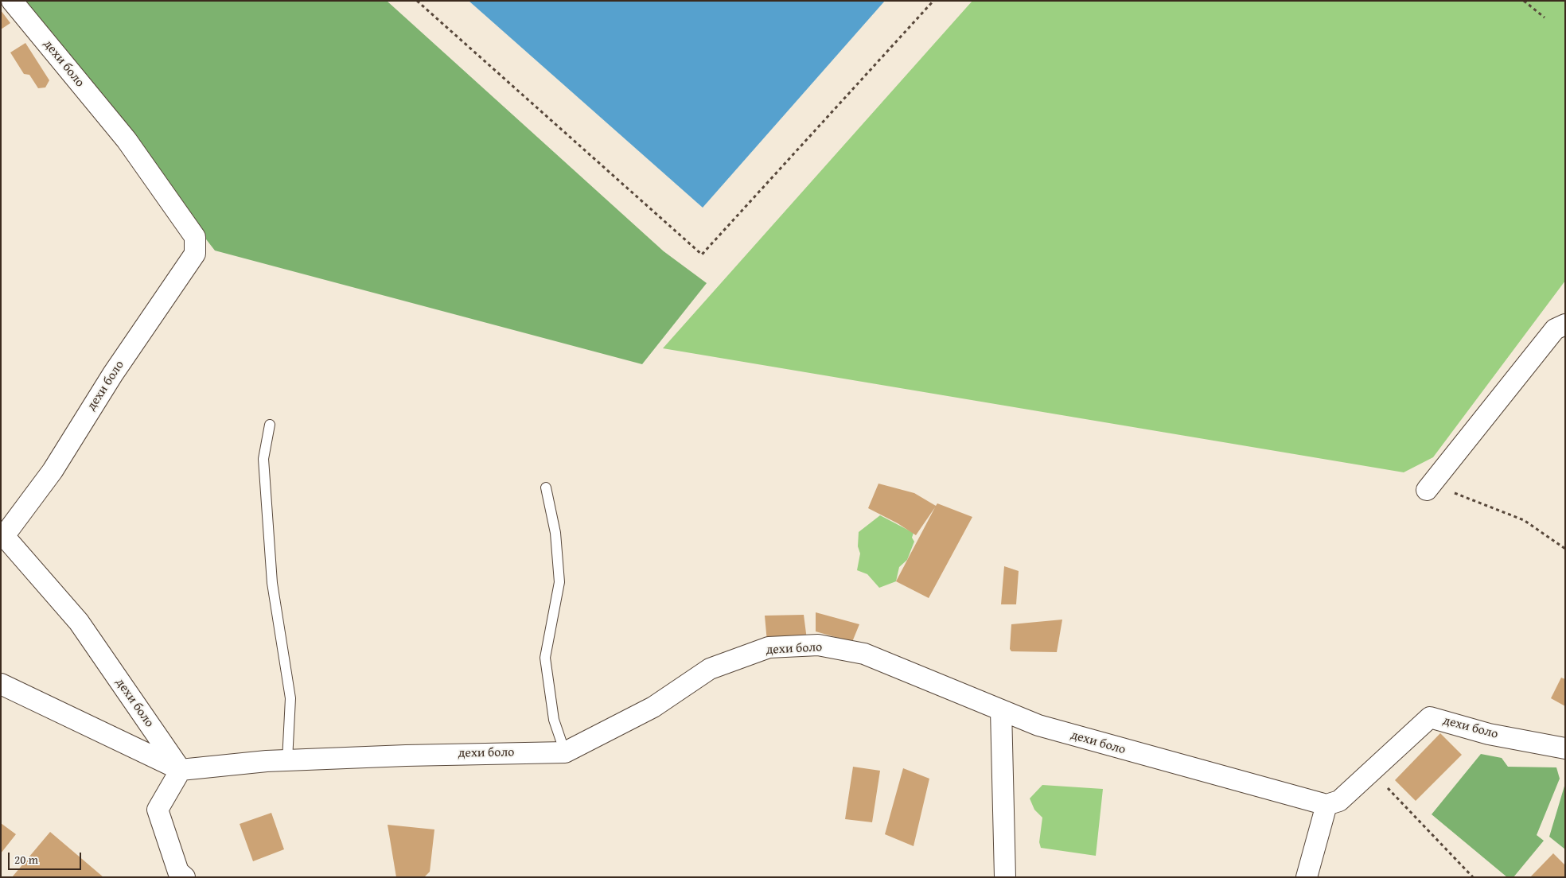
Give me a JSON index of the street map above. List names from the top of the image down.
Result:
{
  "streets": {
    "street": ["дехи боло"]
  },
  "scale_bar": "20 m"
}
